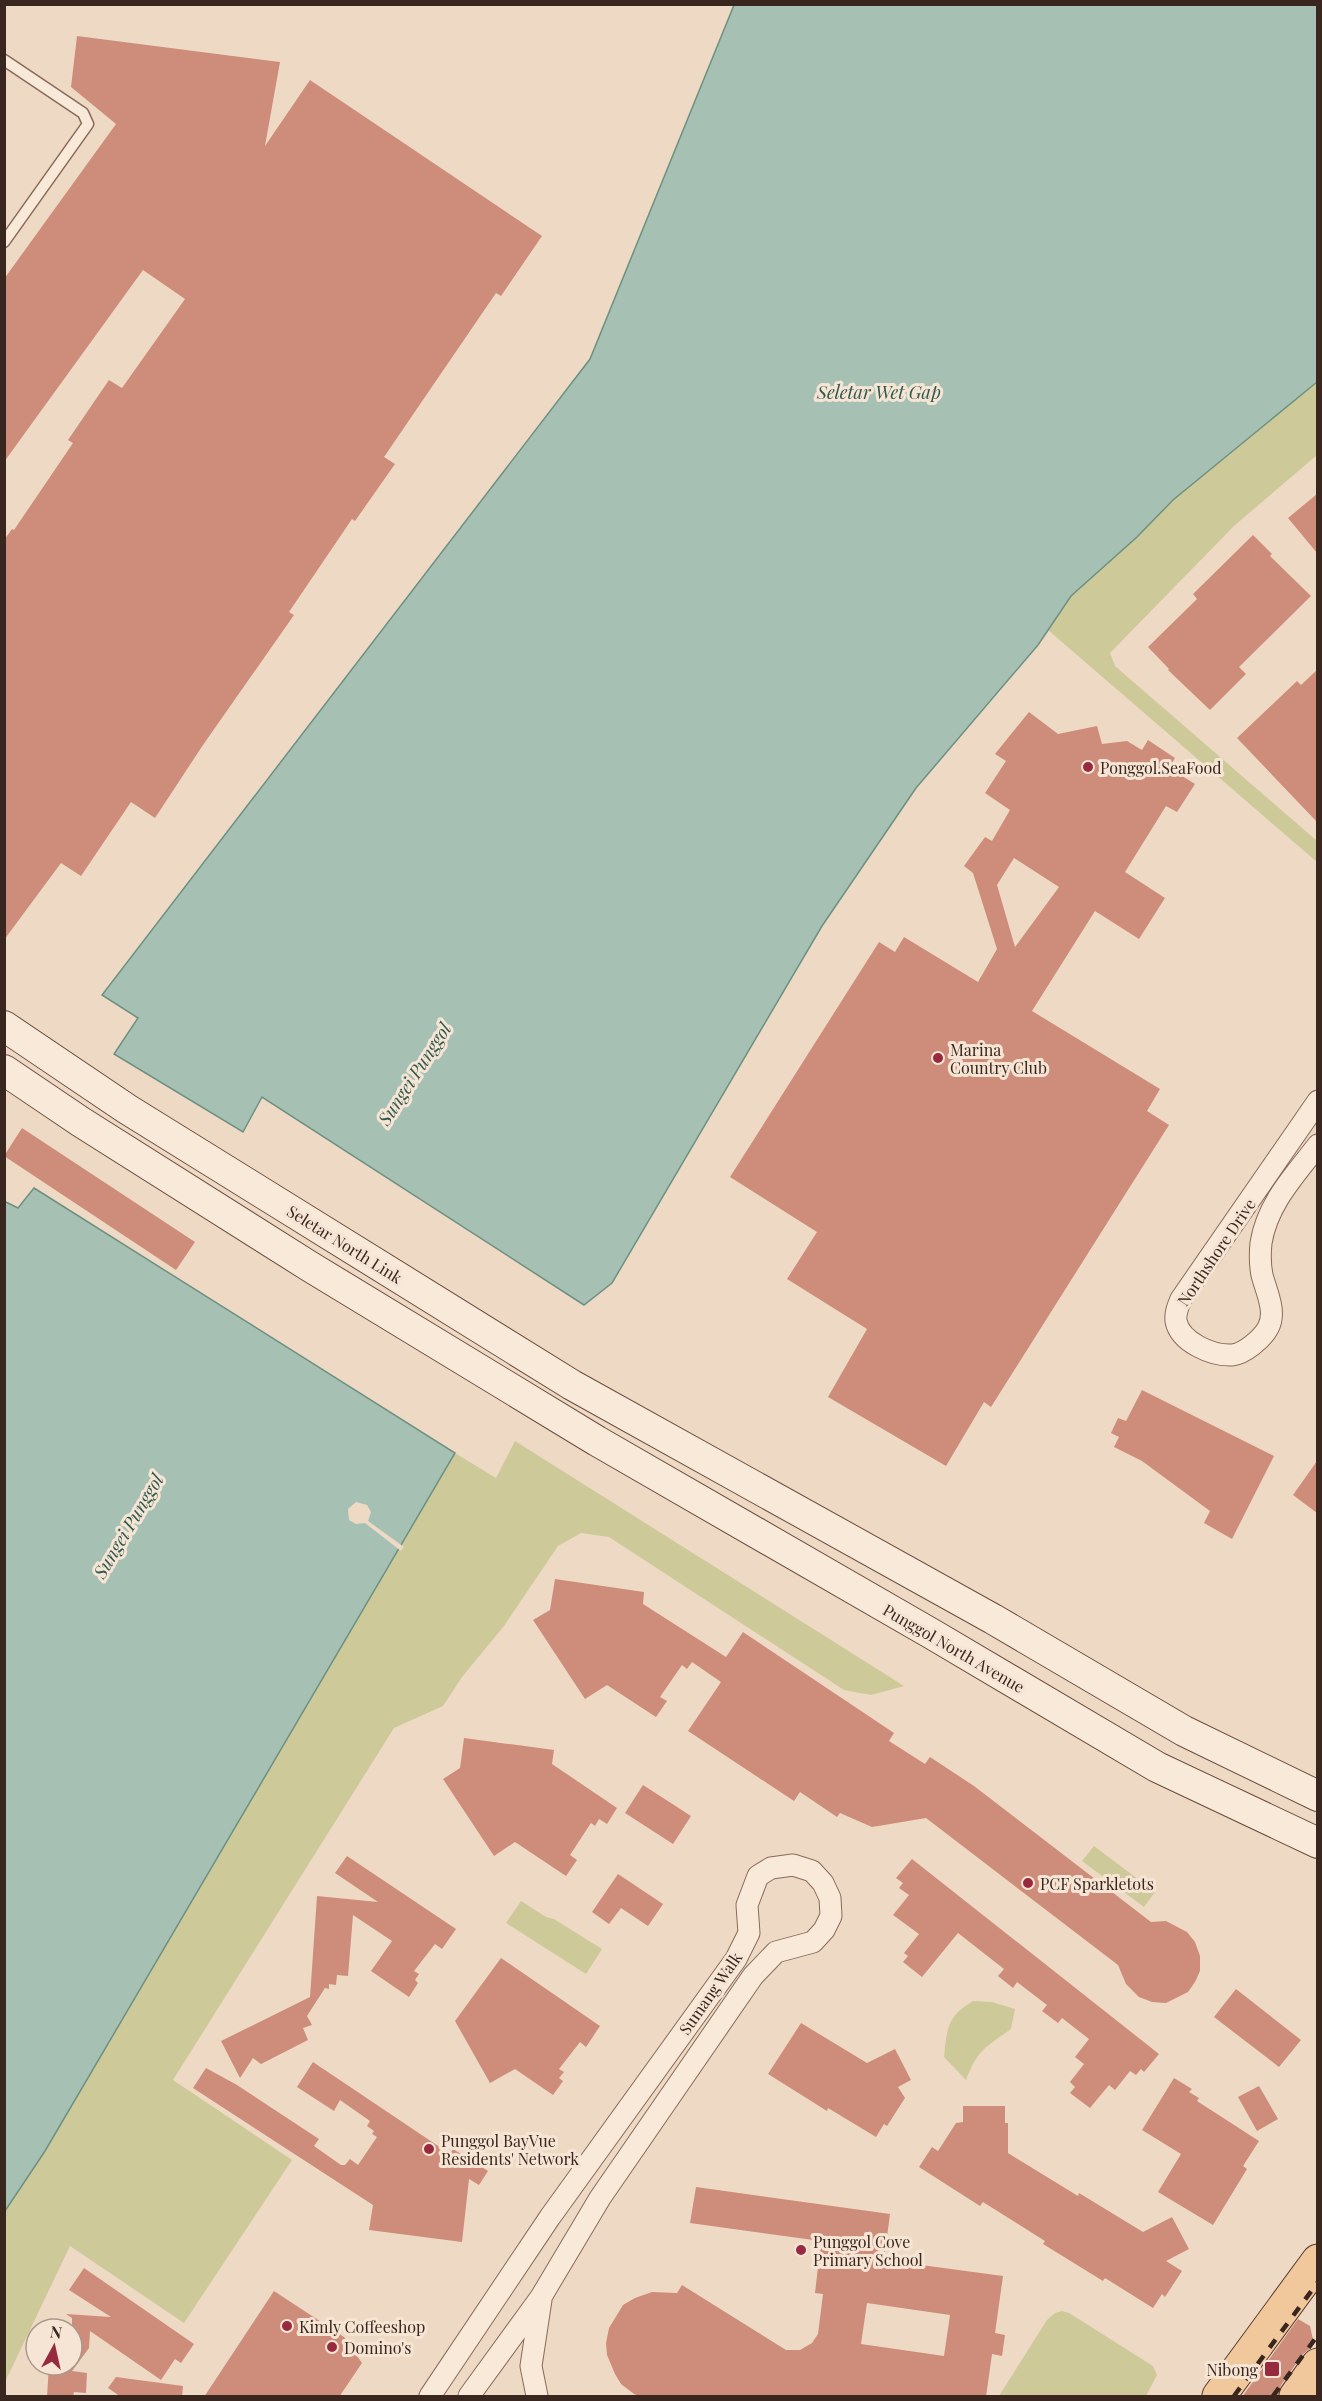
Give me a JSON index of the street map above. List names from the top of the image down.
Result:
{
  "streets": {
    "main road": ["Seletar North Link", "Punggol North Avenue"],
    "street": ["Northshore Drive", "Sumang Walk"]
  },
  "water": ["Seletar Wet Gap", "Sungei Punggol"],
  "places": {
    "other": [
      "Ponggol.SeaFood",
      "Marina Country Club",
      "PCF Sparkletots",
      "Punggol BayVue Residents' Network",
      "Punggol Cove Primary School",
      "Kimly Coffeeshop",
      "Domino's"
    ],
    "transit": ["Nibong"]
  },
  "north": "top"
}
